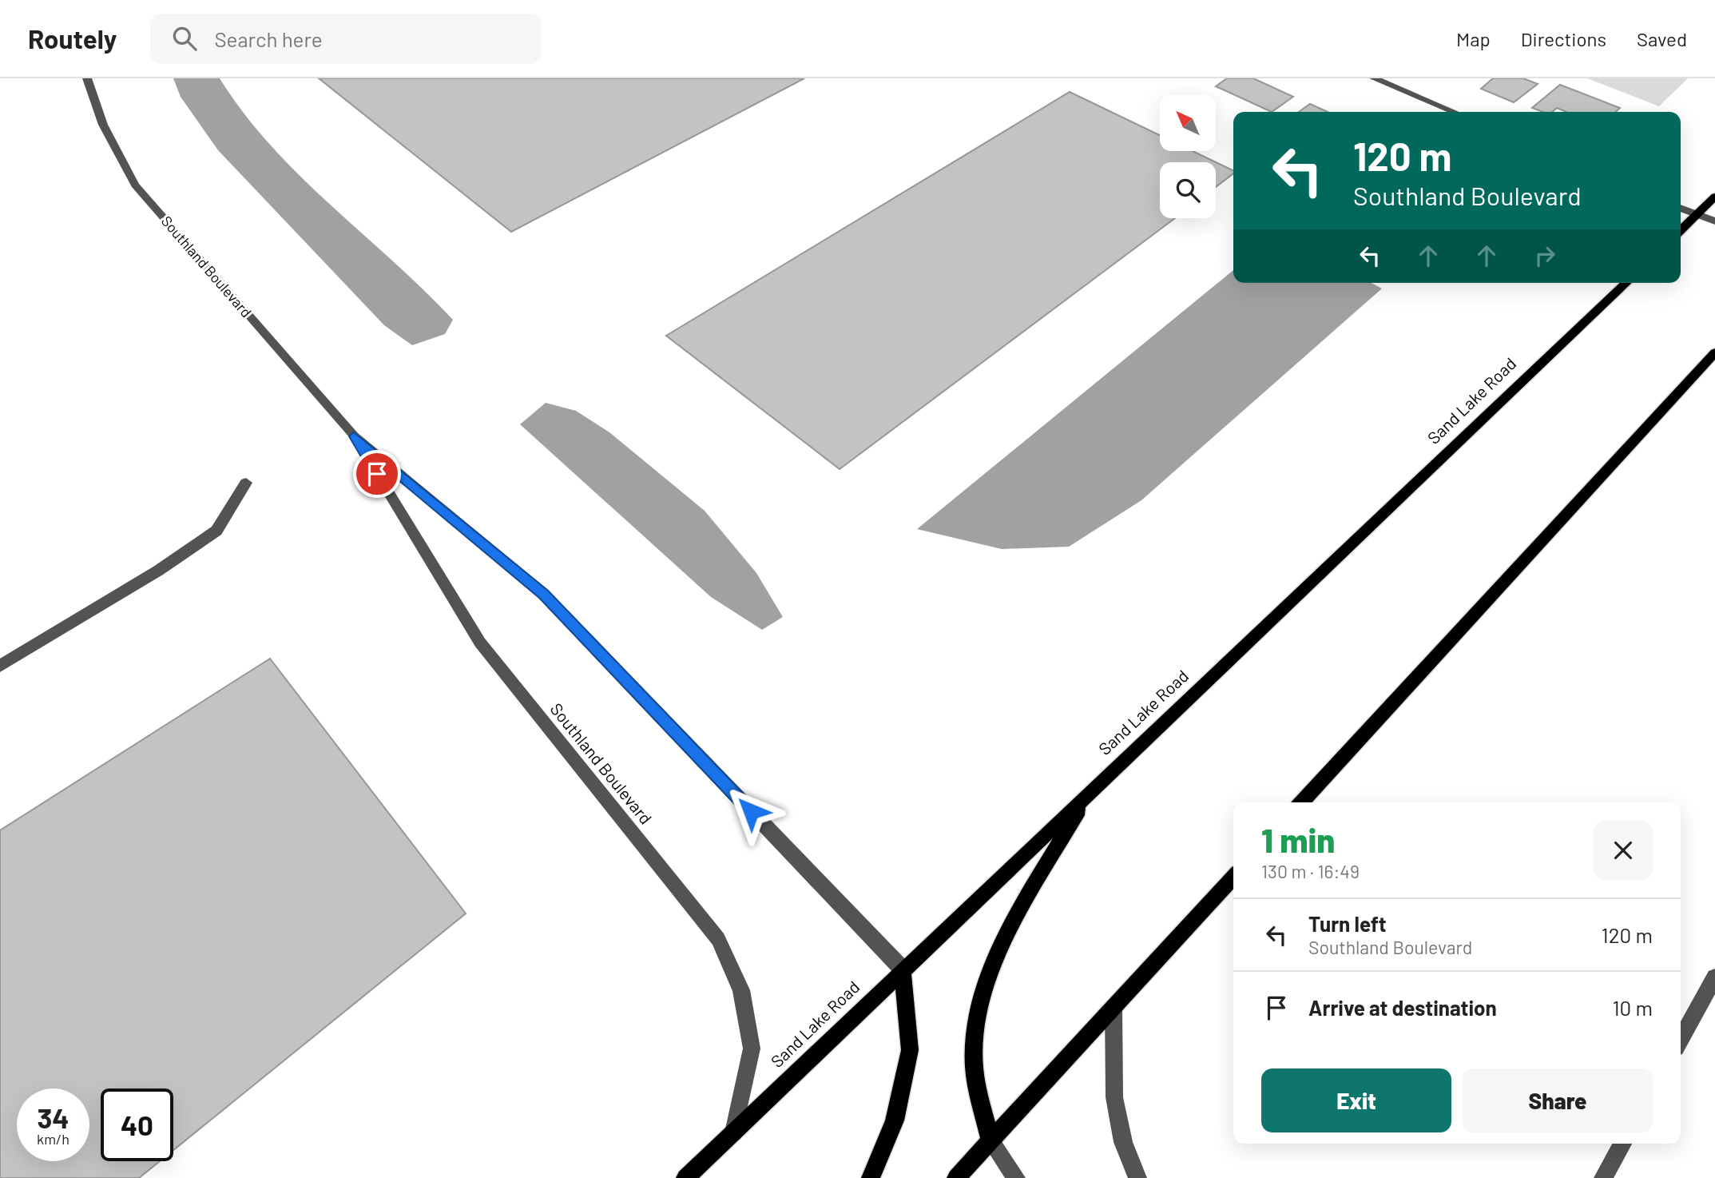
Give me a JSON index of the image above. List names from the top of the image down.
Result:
{
  "streets": {
    "main road": ["Sand Lake Road"],
    "street": ["Southland Boulevard"]
  },
  "crossings": [
    ["Southland Boulevard", "Sand Lake Road"]
  ],
  "north": "top left",
  "page": {
    "header": "Routely",
    "search": "Search here",
    "nav": ["Map", "Directions", "Saved"],
    "turn": ["120 m", "Southland Boulevard"],
    "heading": ["1 min", "130 m · 16:49"],
    "list": [
      {
        "name": "Turn left",
        "note": "Southland Boulevard",
        "value": "120 m"
      },
      {
        "name": "Arrive at destination",
        "value": "10 m"
      }
    ],
    "buttons": ["Exit", "Share"],
    "speed": "34 km/h",
    "limit": "40"
  }
}
